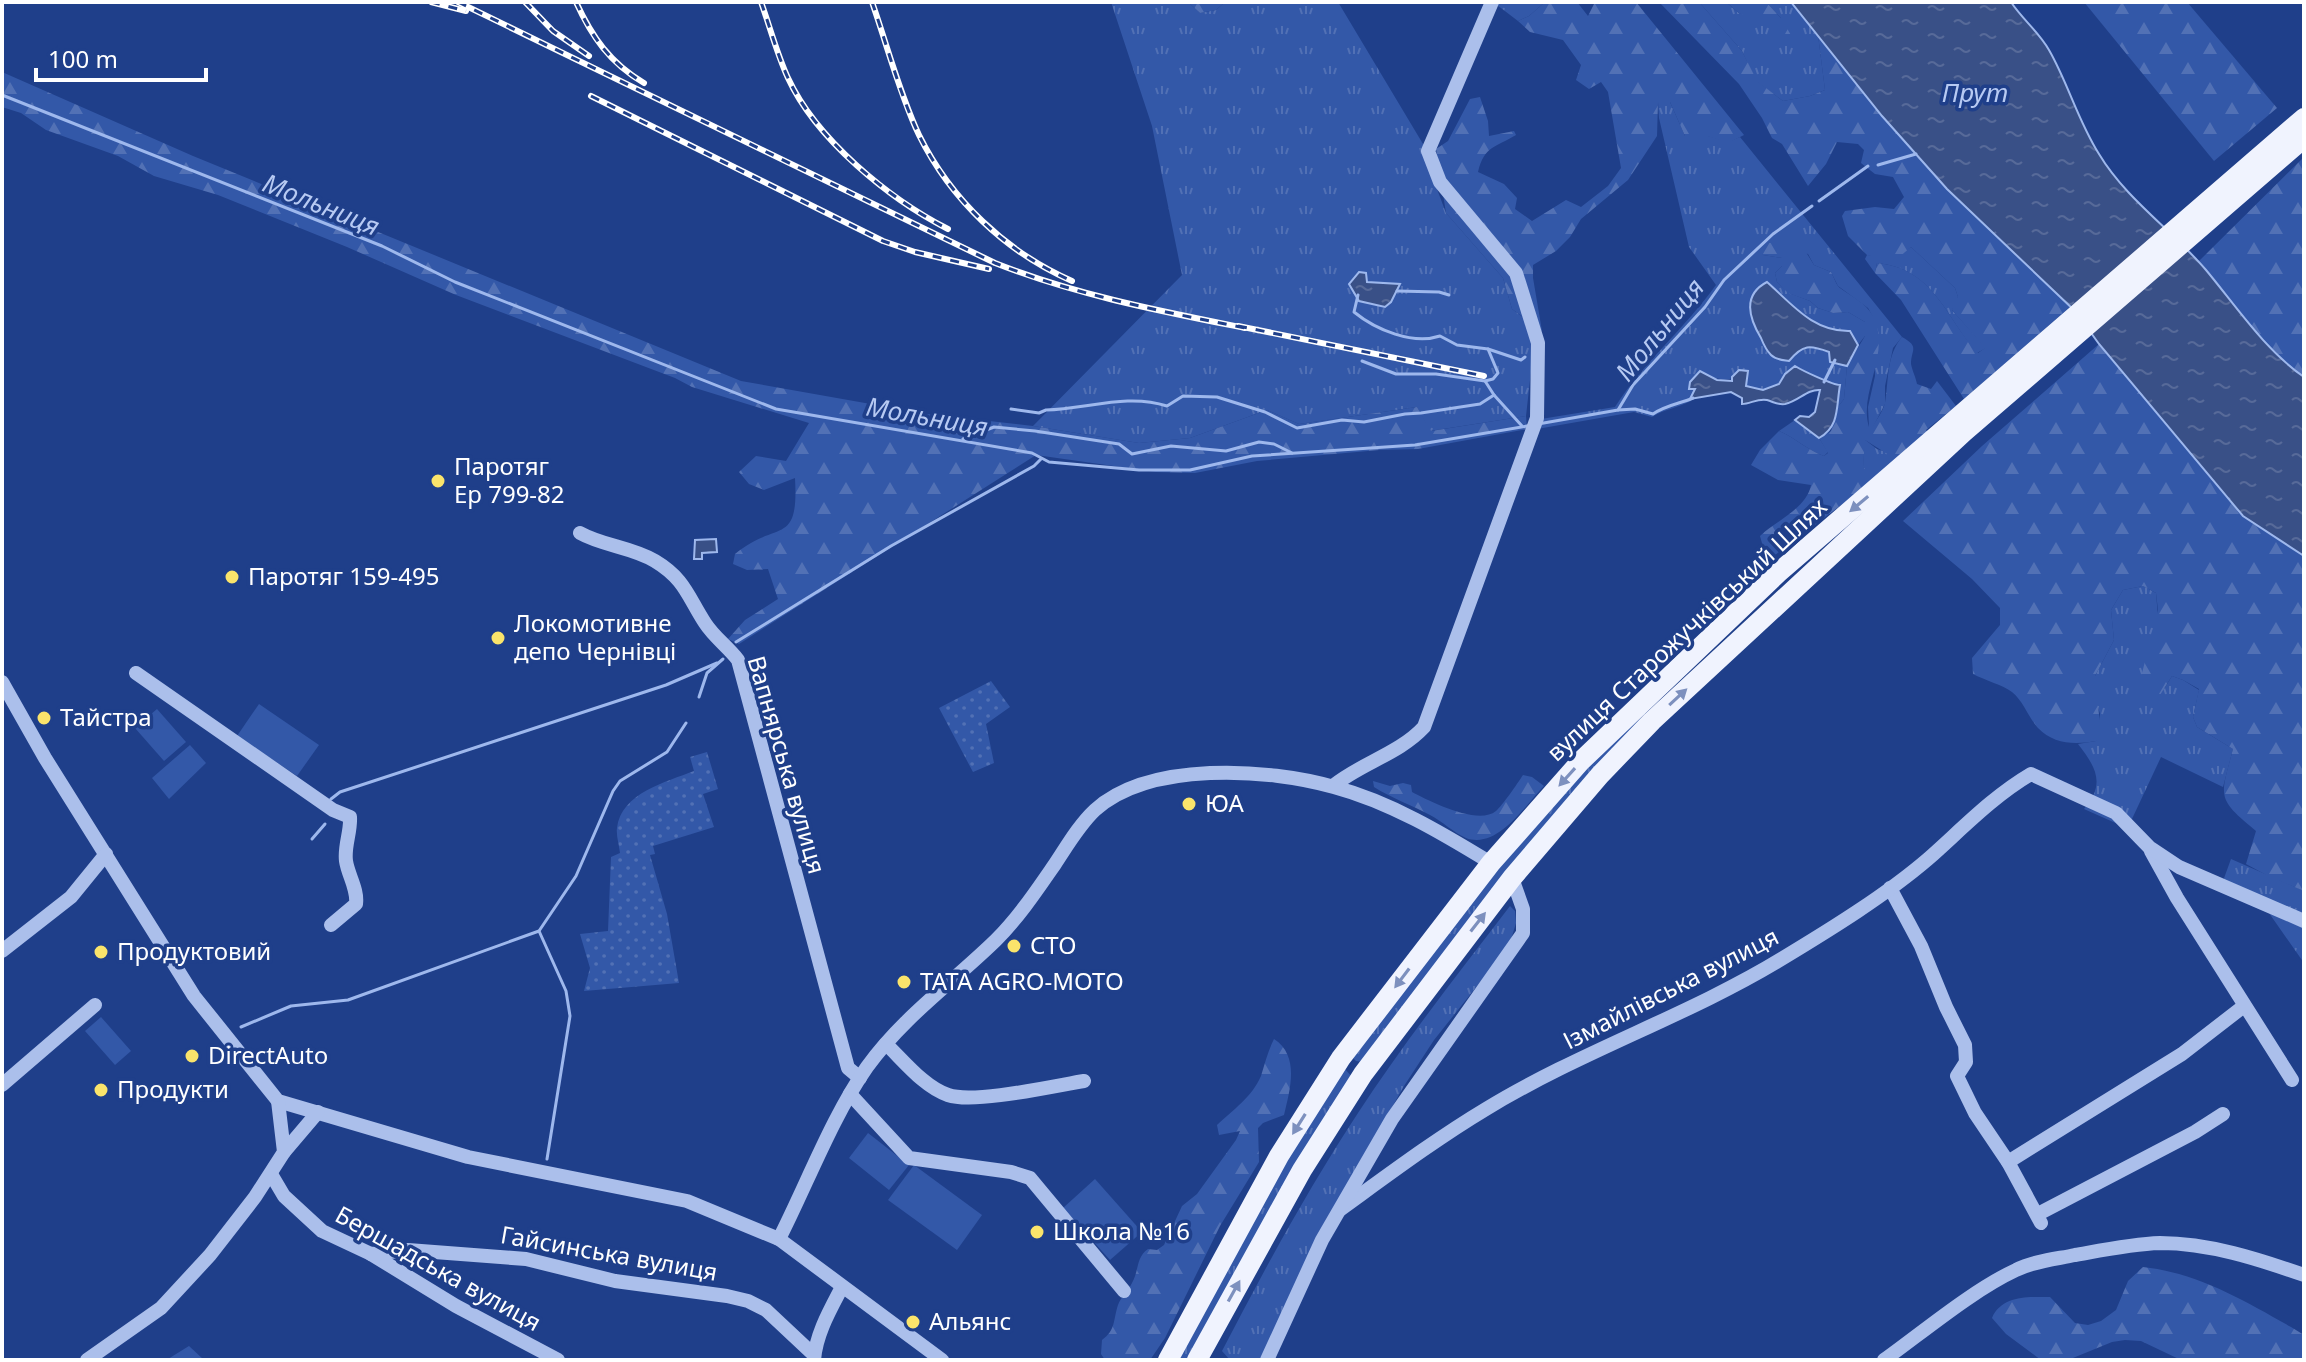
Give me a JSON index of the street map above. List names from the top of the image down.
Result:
{
  "streets": {
    "main road": ["вулиця Старожучківський Шлях"],
    "street": [
      "Вапнярська вулиця",
      "Ізмайлівська вулиця",
      "Гайсинська вулиця",
      "Бершадська вулиця"
    ]
  },
  "crossings": [
    ["Гайсинська вулиця", "Бершадська вулиця"]
  ],
  "water": ["Прут", "Мольниця"],
  "places": [
    "Паротяг Ер 799-82",
    "Паротяг 159-495",
    "Локомотивне депо Чернівці",
    "Тайстра",
    "ЮА",
    "СТО",
    "Продуктовий",
    "TATA AGRO-MOTO",
    "DirectAuto",
    "Продукти",
    "Школа №16",
    "Альянс"
  ],
  "scale_bar": "100 m"
}
